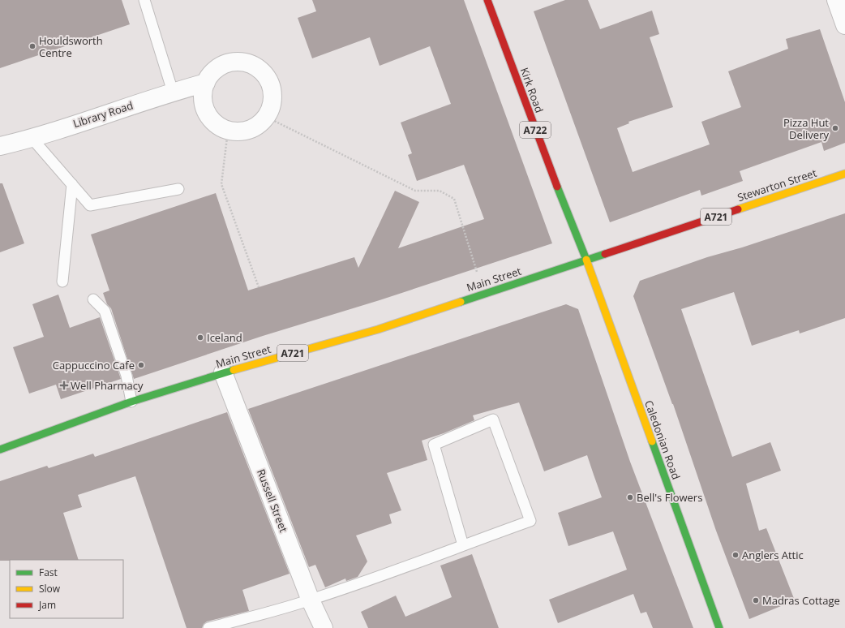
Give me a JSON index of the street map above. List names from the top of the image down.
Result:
{
  "streets": {
    "main road": [
      "Kirk Road",
      "A722",
      "Stewarton Street",
      "A721",
      "Main Street",
      "Caledonian Road"
    ],
    "street": ["Library Road", "Russell Street"]
  },
  "crossings": [
    ["Kirk Road", "Stewarton Street"],
    ["Kirk Road", "Main Street"],
    ["Kirk Road", "Caledonian Road"],
    ["Stewarton Street", "Main Street"],
    ["Stewarton Street", "Caledonian Road"],
    ["Main Street", "Caledonian Road"],
    ["Main Street", "Russell Street"]
  ],
  "places": {
    "other": [
      "Houldsworth Centre",
      "Pizza Hut Delivery",
      "Iceland",
      "Cappuccino Cafe",
      "Bell's Flowers",
      "Anglers Attic",
      "Madras Cottage"
    ],
    "health": ["Well Pharmacy"]
  },
  "legend": ["Fast", "Slow", "Jam"]
}
